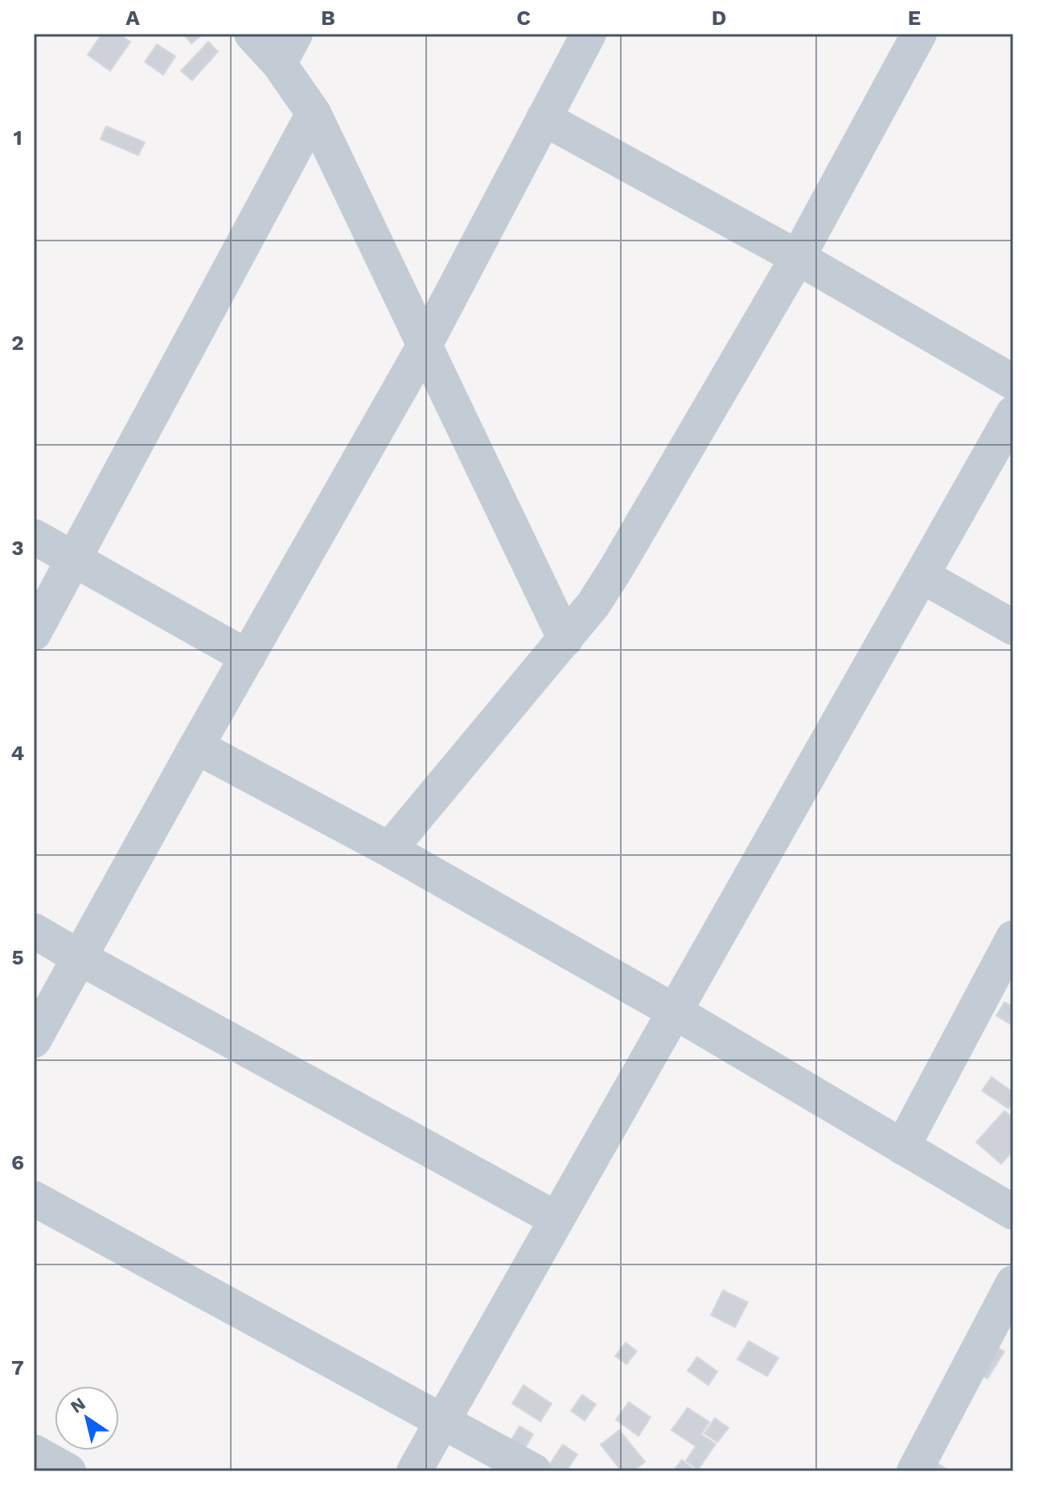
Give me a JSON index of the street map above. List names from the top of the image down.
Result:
{
  "north": "top left",
  "grid": {
    "columns": [
      "A",
      "B",
      "C",
      "D",
      "E"
    ],
    "rows": [
      "1",
      "2",
      "3",
      "4",
      "5",
      "6",
      "7"
    ]
  }
}
